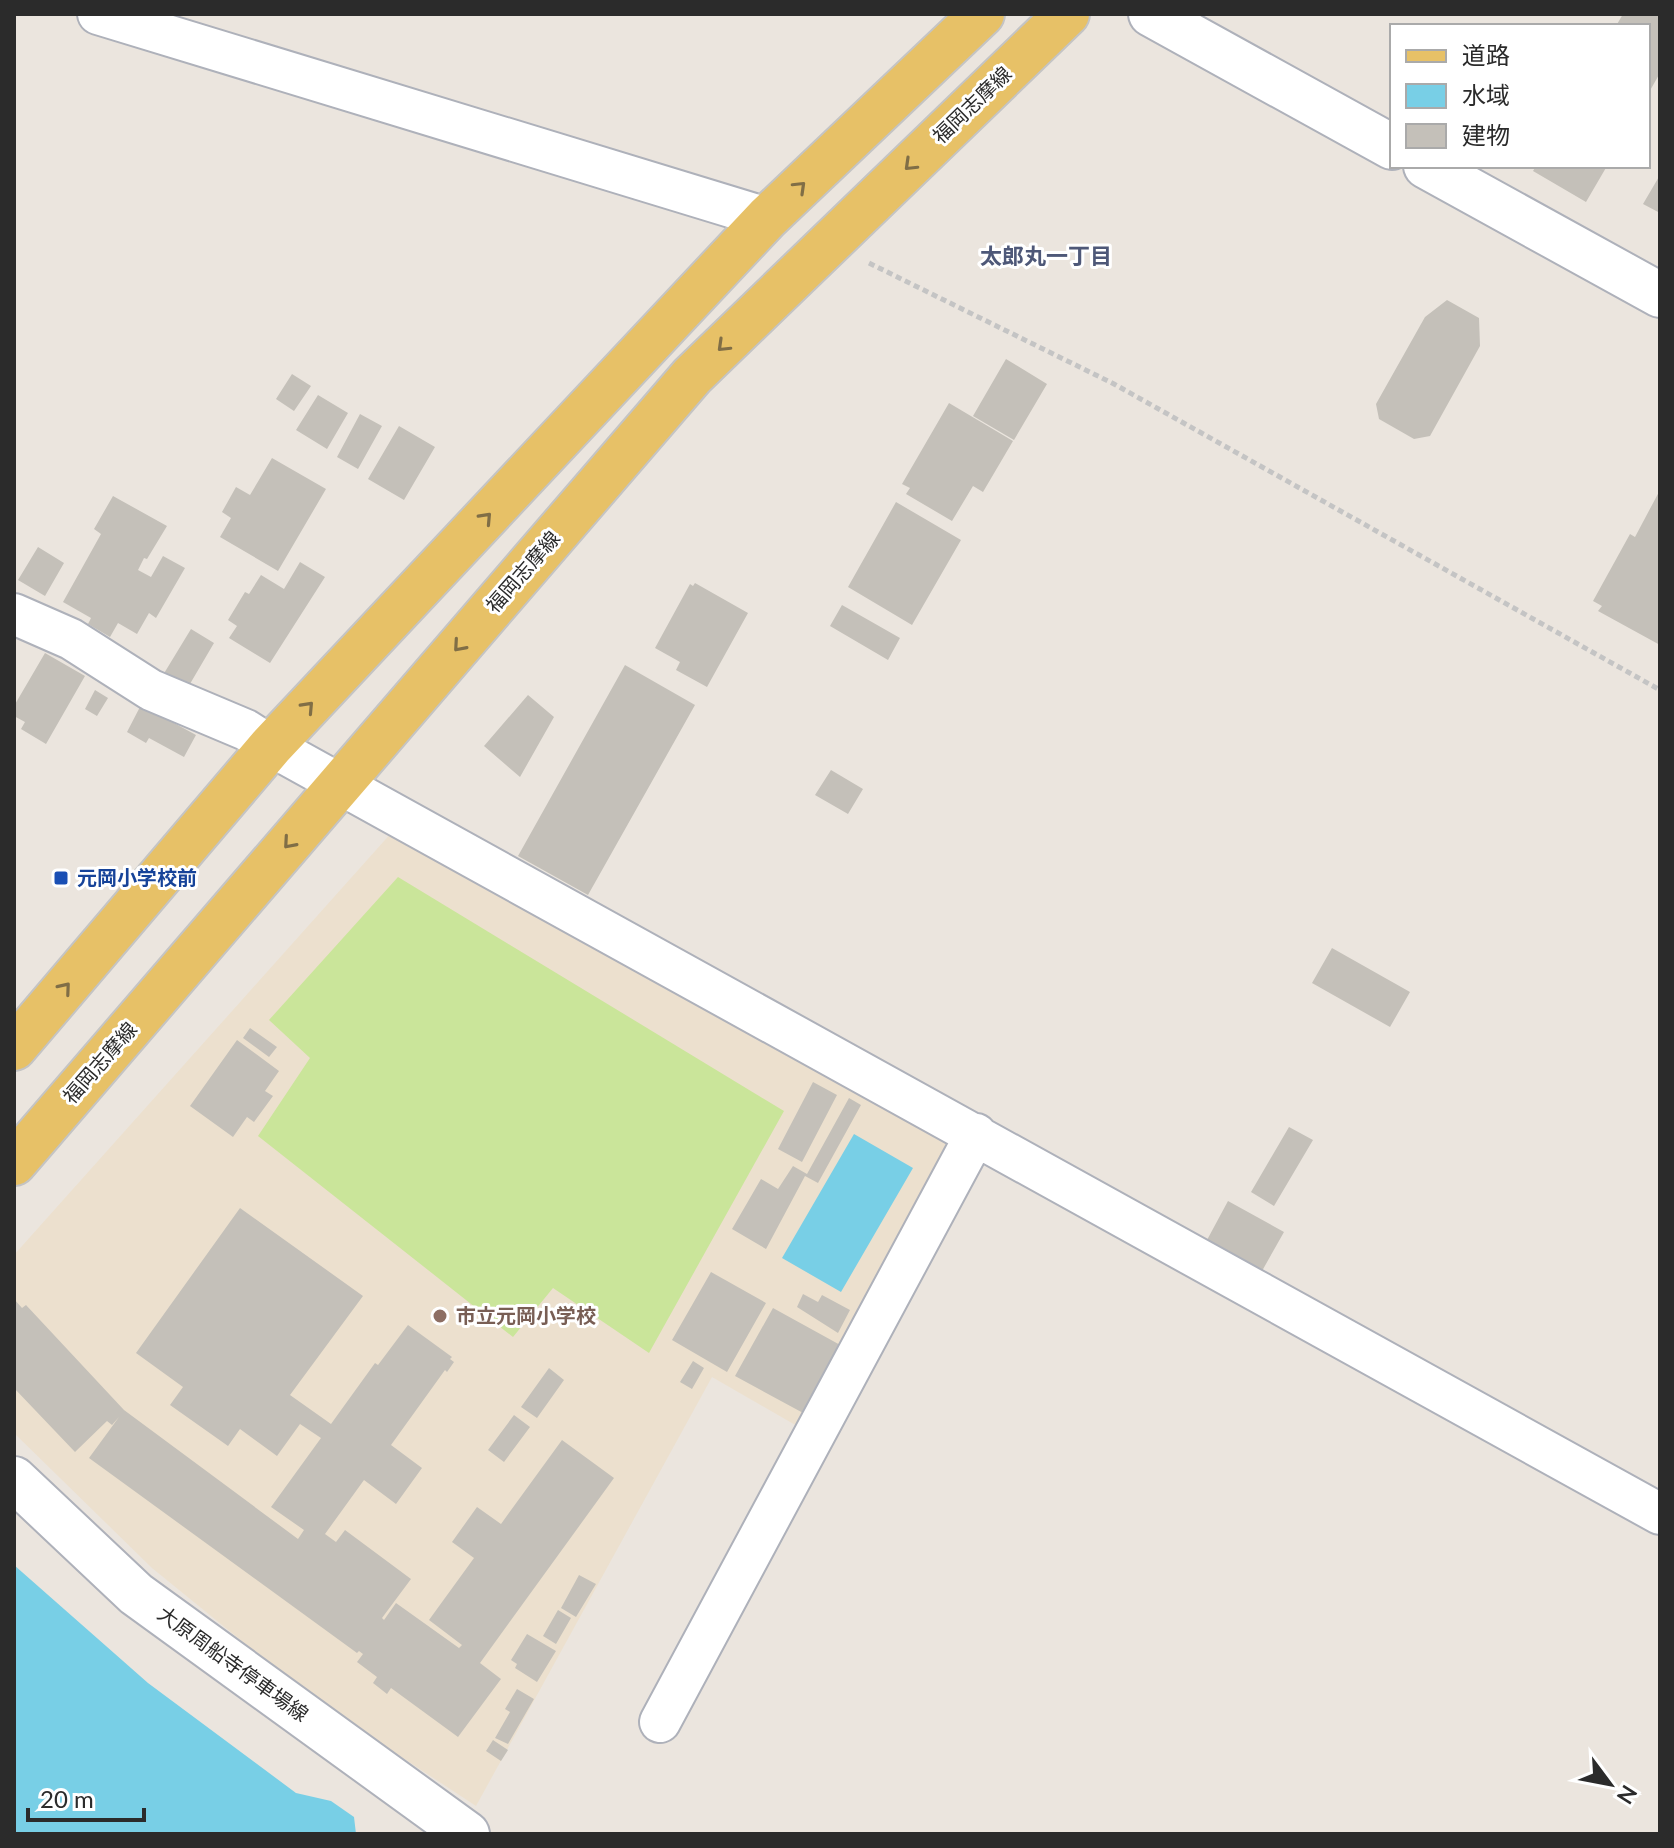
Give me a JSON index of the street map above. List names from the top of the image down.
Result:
{
  "streets": {
    "main road": ["福岡志摩線", "大原周船寺停車場線"]
  },
  "districts": ["太郎丸一丁目"],
  "places": {
    "transit": ["元岡小学校前"],
    "other": ["市立元岡小学校"]
  },
  "legend": ["道路", "水域", "建物"],
  "scale_bar": "20 m",
  "north": "bottom right"
}
